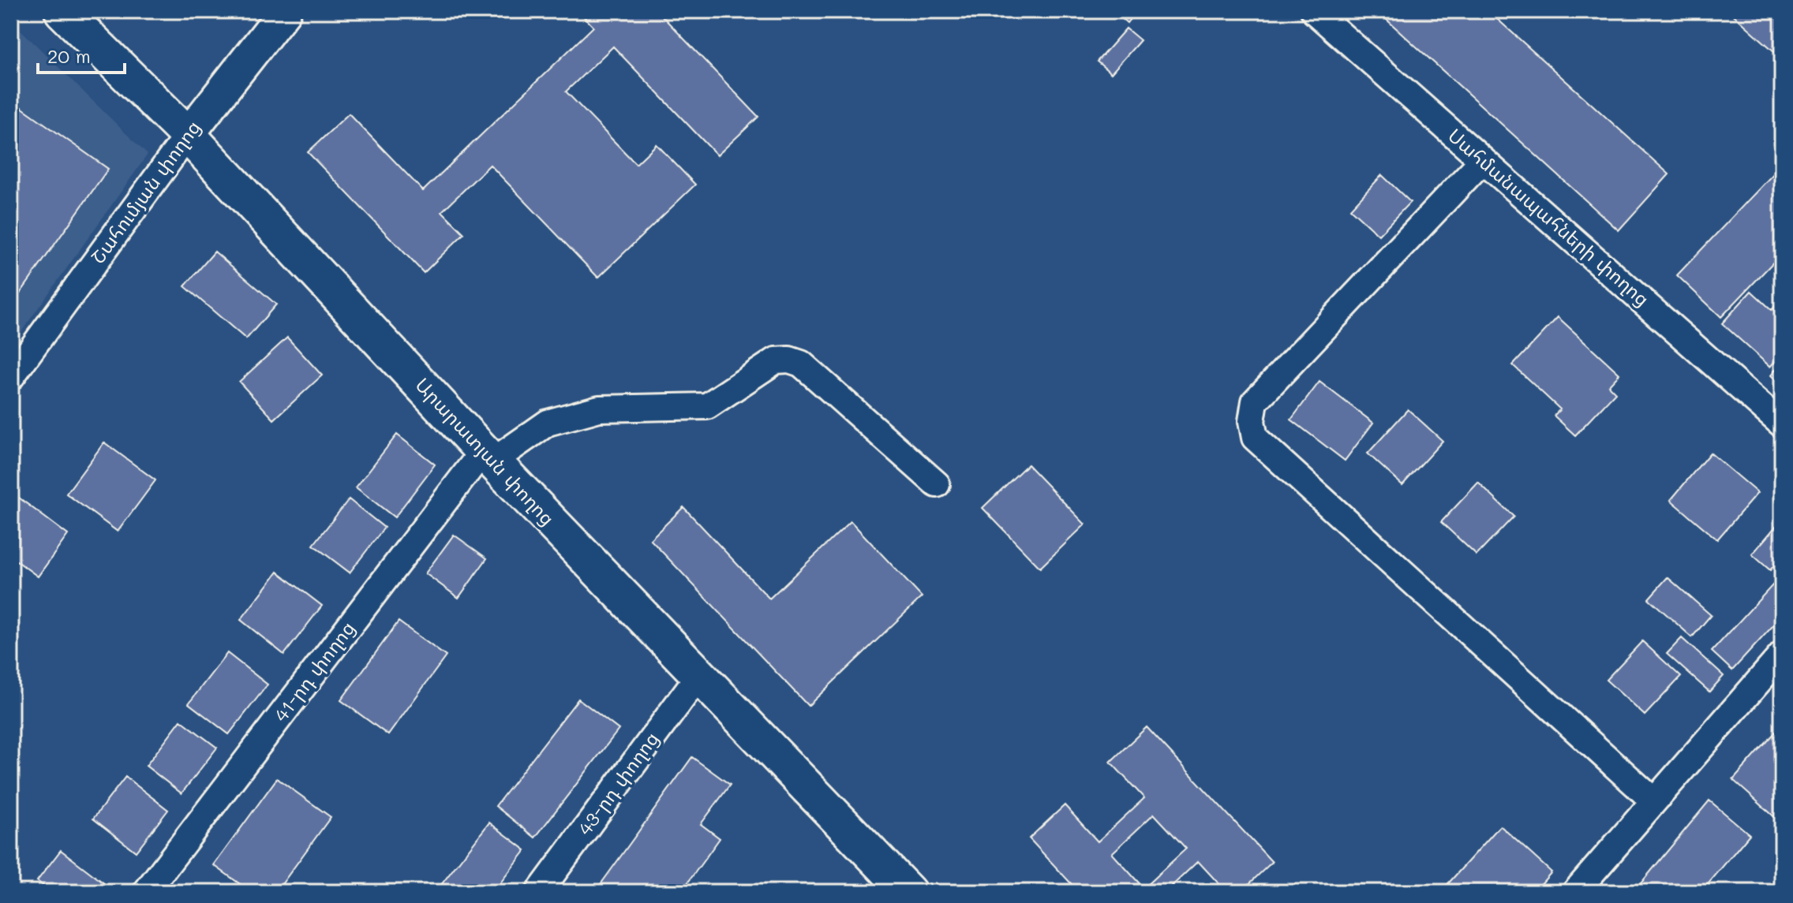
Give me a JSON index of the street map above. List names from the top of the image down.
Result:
{
  "streets": {
    "main road": ["Արարատյան փողոց"],
    "street": [
      "Շահումյան փողոց",
      "Սահմանապահների փողոց",
      "41-րդ փողոց",
      "43-րդ փողոց"
    ]
  },
  "crossings": [
    ["Շահումյան փողոց", "Արարատյան փողոց"],
    ["Արարատյան փողոց", "41-րդ փողոց"],
    ["Արարատյան փողոց", "43-րդ փողոց"]
  ],
  "scale_bar": "20 m"
}
